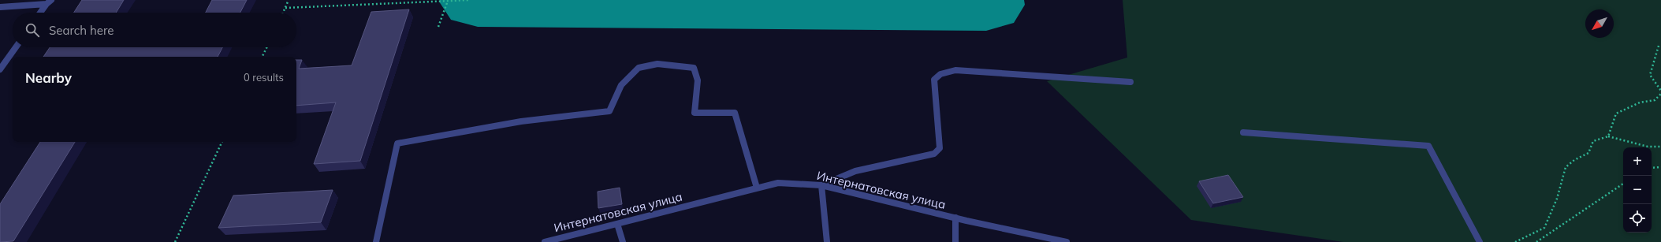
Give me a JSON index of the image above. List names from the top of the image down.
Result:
{
  "streets": {
    "street": ["Интернатовская улица"]
  },
  "north": "bottom left",
  "page": {
    "search": "Search here",
    "heading": ["Nearby", "0 results"],
    "map_buttons": ["+", "−"]
  }
}
